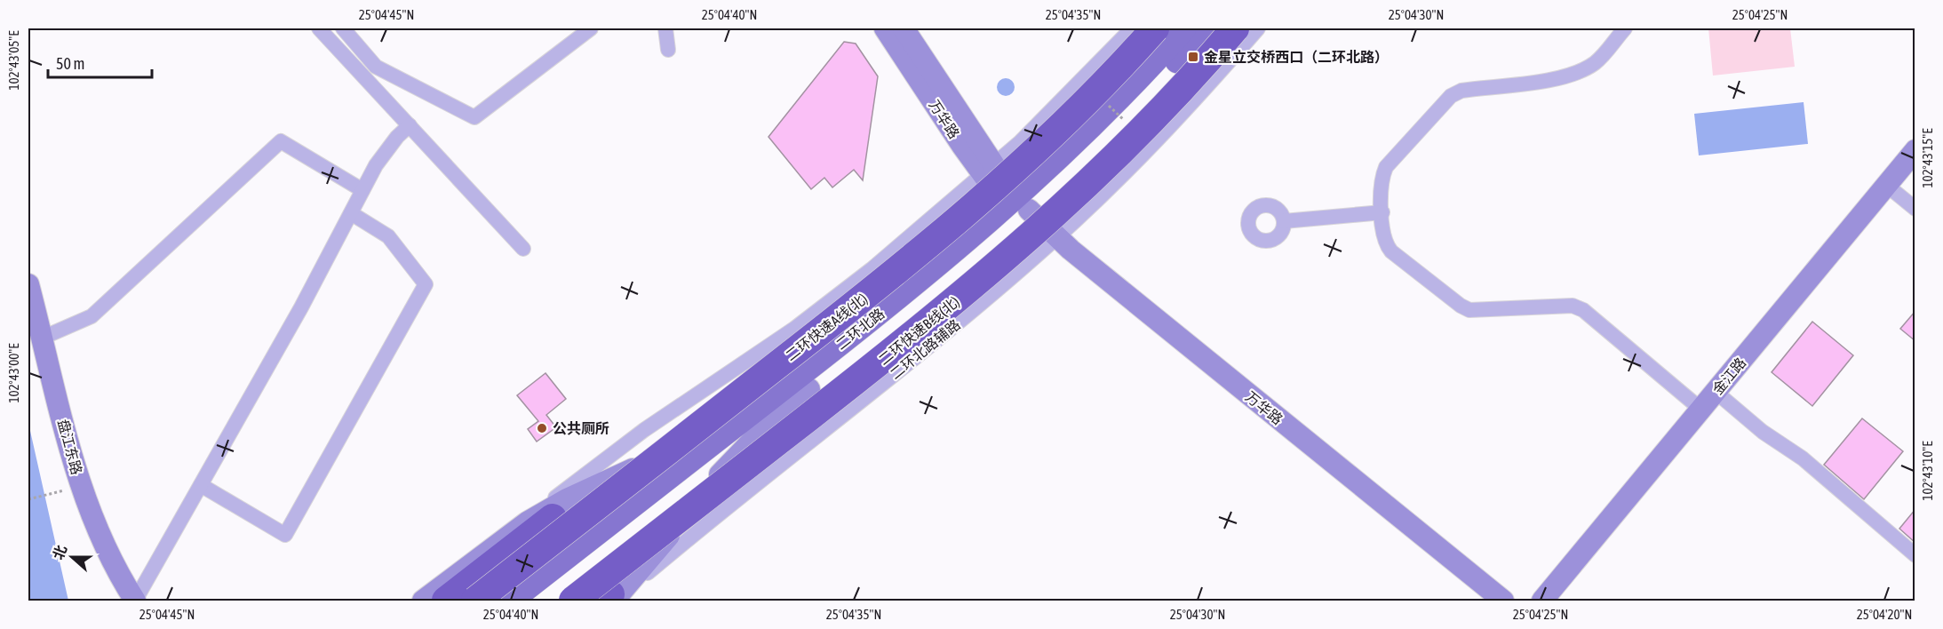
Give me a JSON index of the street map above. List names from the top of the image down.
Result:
{
  "streets": {
    "highway": ["二环快速A线(北)", "二环快速B线(北)"],
    "main road": ["二环北路"],
    "street": [
      "万华路",
      "二环北路辅路",
      "金江路",
      "盘江东路"
    ]
  },
  "crossings": [
    ["万华路", "二环北路"],
    ["万华路", "二环北路辅路"],
    ["二环快速A线(北)", "二环北路"],
    ["二环快速A线(北)", "二环快速B线(北)"],
    ["二环北路", "二环快速B线(北)"]
  ],
  "places": {
    "transit": ["金星立交桥西口（二环北路）"],
    "other": ["公共厕所"]
  },
  "scale_bar": "50 m",
  "north": "left",
  "coordinates": [
    "25°04'45\"N",
    "25°04'40\"N",
    "25°04'35\"N",
    "25°04'30\"N",
    "25°04'25\"N",
    "102°43'05\"E",
    "102°43'15\"E",
    "102°43'00\"E",
    "102°43'10\"E",
    "25°04'20\"N"
  ]
}
